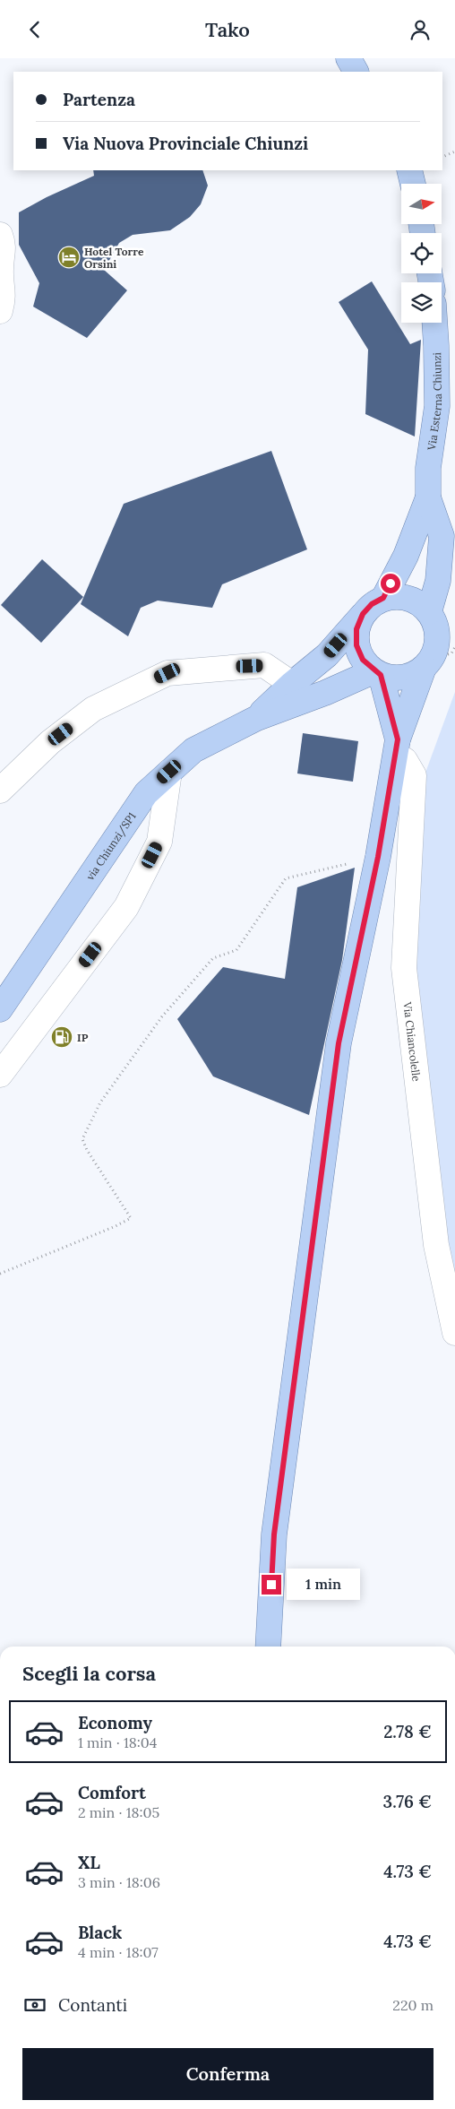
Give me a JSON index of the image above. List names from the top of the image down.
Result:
{
  "streets": {
    "main road": ["Via Esterna Chiunzi", "via Chiunzi/SP1"],
    "street": ["Via Chiancolelle"]
  },
  "places": {
    "hotel": ["Hotel Torre Orsini"],
    "fuel station": ["IP"]
  },
  "north": "right",
  "page": {
    "header": "Tako",
    "banner": ["Partenza", "Via Nuova Provinciale Chiunzi"],
    "bubble": "1 min",
    "heading": "Scegli la corsa",
    "list": [
      {
        "name": "Economy",
        "note": "1 min · 18:04",
        "value": "2.78 €"
      },
      {
        "name": "Comfort",
        "note": "2 min · 18:05",
        "value": "3.76 €"
      },
      {
        "name": "XL",
        "note": "3 min · 18:06",
        "value": "4.73 €"
      },
      {
        "name": "Black",
        "note": "4 min · 18:07",
        "value": "4.73 €"
      }
    ],
    "pay": ["Contanti", "220 m"],
    "buttons": "Conferma"
  }
}
